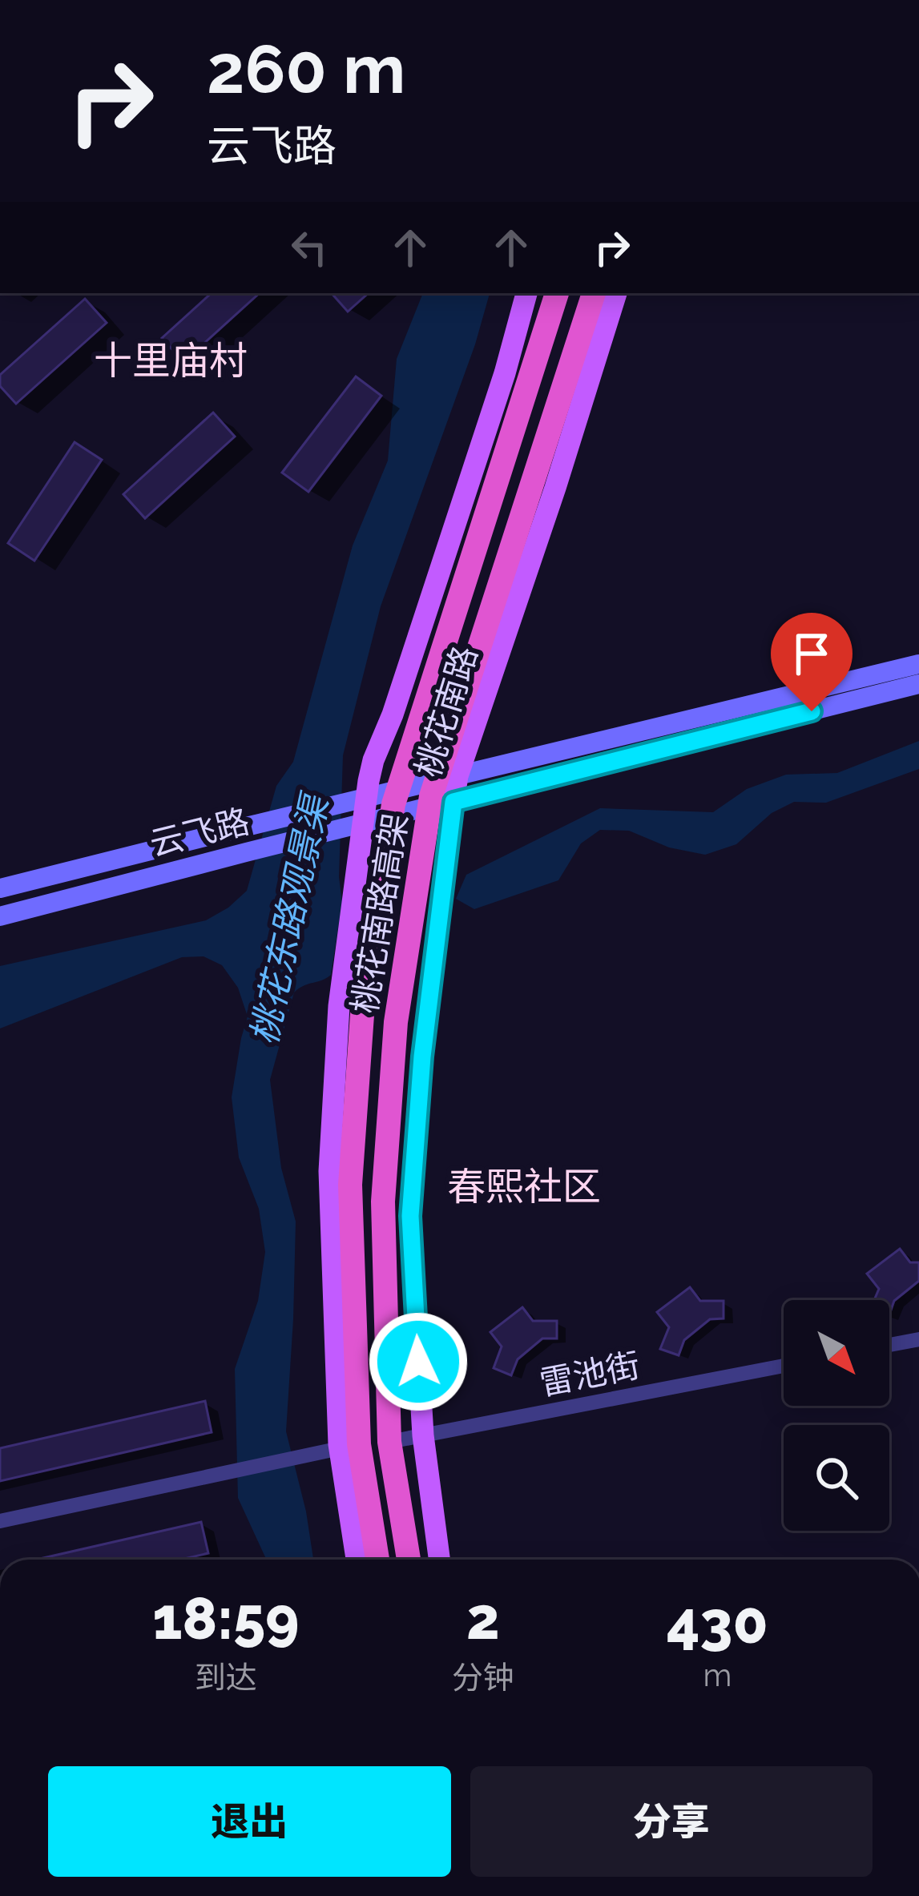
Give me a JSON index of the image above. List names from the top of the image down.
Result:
{
  "streets": {
    "highway": ["桃花南路高架"],
    "main road": ["桃花南路", "云飞路"],
    "street": ["雷池街"]
  },
  "crossings": [
    ["桃花南路", "云飞路"],
    ["桃花南路", "桃花南路高架"],
    ["桃花南路", "雷池街"],
    ["桃花南路高架", "雷池街"]
  ],
  "districts": ["十里庙村", "春熙社区"],
  "water": ["桃花东路观景渠"],
  "north": "bottom right",
  "page": {
    "turn": ["260 m", "云飞路"],
    "eta": [
      "18:59",
      "到达",
      "2",
      "分钟",
      "430",
      "m"
    ],
    "buttons": ["退出", "分享"]
  }
}
